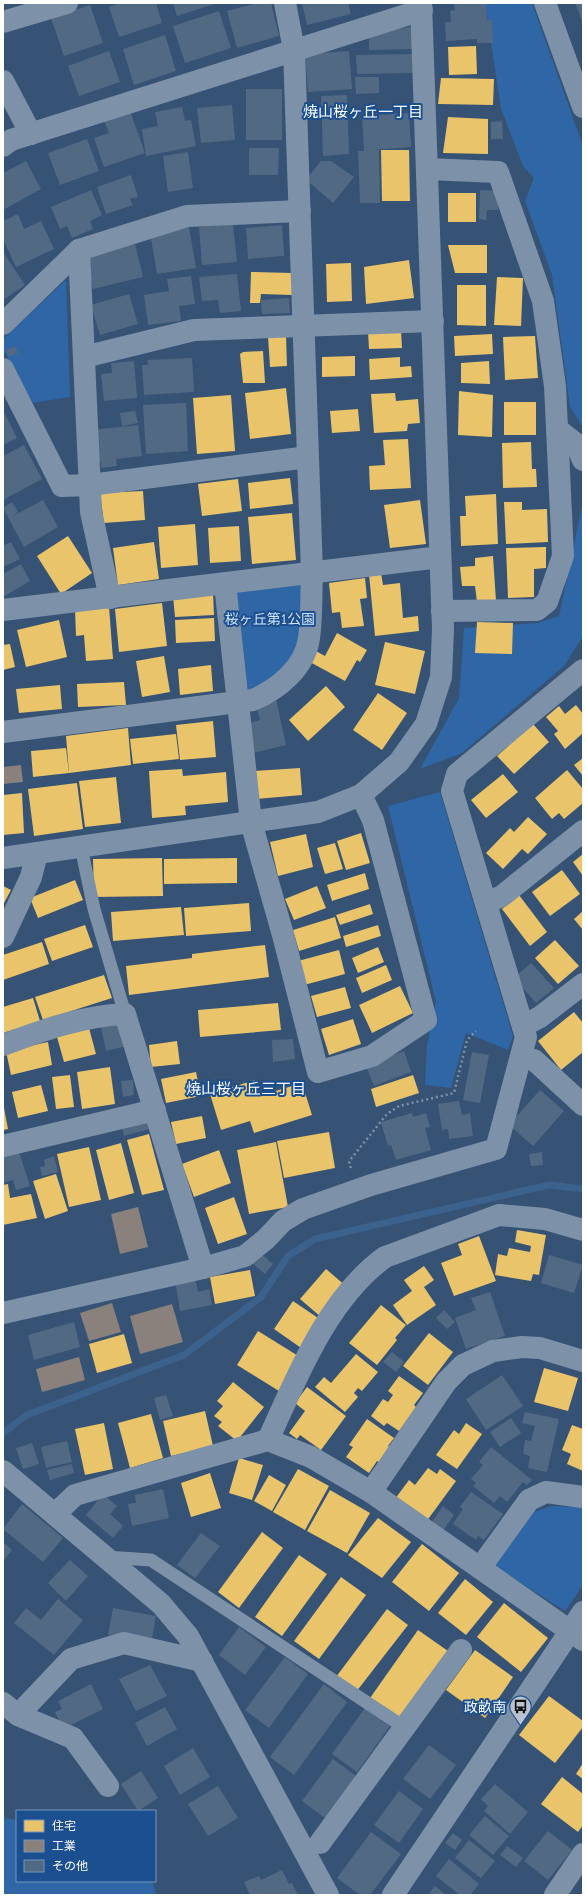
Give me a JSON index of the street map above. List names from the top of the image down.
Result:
{
  "districts": ["焼山桜ヶ丘一丁目", "焼山桜ヶ丘三丁目"],
  "parks": ["桜ヶ丘第1公園"],
  "places": {
    "bus stop": ["政畝南"]
  },
  "legend": ["住宅", "工業", "その他"]
}
